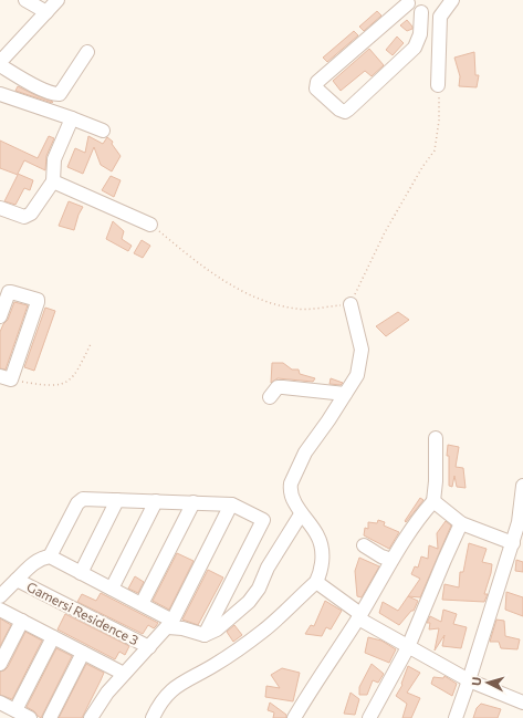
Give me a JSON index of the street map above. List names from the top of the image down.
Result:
{
  "streets": {
    "street": ["Gamersi Residence 3"]
  },
  "north": "left"
}
